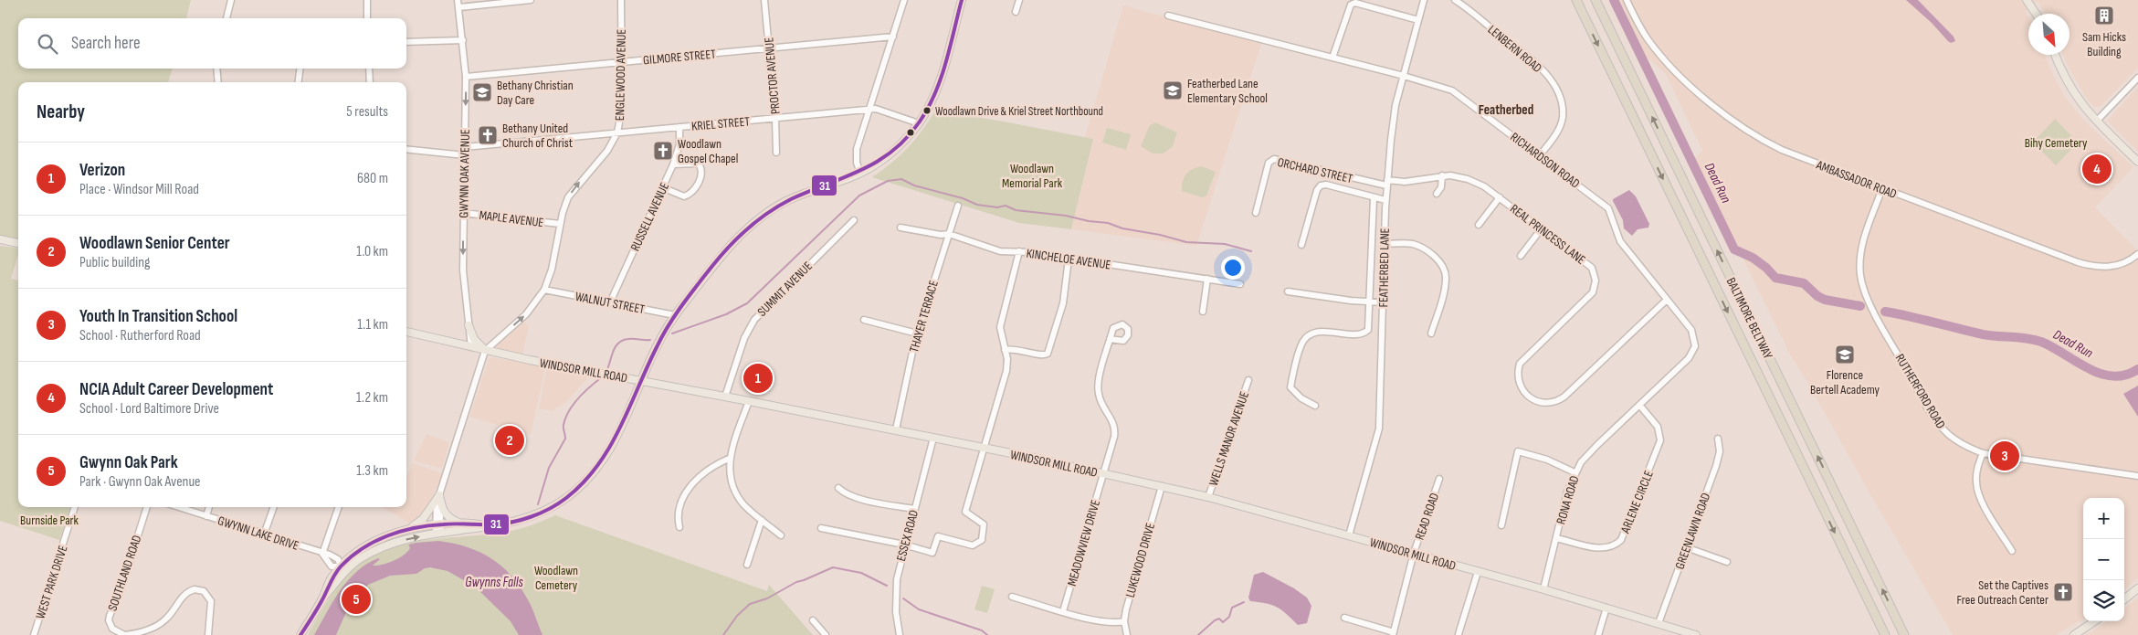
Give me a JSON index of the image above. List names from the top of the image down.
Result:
{
  "streets": {
    "highway": ["BALTIMORE BELTWAY"],
    "main road": ["WINDSOR MILL ROAD"],
    "street": [
      "LENBERN ROAD",
      "GILMORE STREET",
      "ENGLEWOOD AVENUE",
      "PROCTOR AVENUE",
      "KRIEL STREET",
      "RICHARDSON ROAD",
      "ORCHARD STREET",
      "GWYNN OAK AVENUE",
      "AMBASSADOR ROAD",
      "RUSSELL AVENUE",
      "MAPLE AVENUE",
      "REAL PRINCESS LANE",
      "KINCHELOE AVENUE",
      "FEATHERBED LANE",
      "SUMMIT AVENUE",
      "WALNUT STREET",
      "THAYER TERRACE",
      "RUTHERFORD ROAD",
      "WELLS MANOR AVENUE",
      "RONA ROAD",
      "ARLENE CIRCLE",
      "READ ROAD",
      "GREENLAWN ROAD",
      "GWYNN LAKE DRIVE",
      "ESSEX ROAD",
      "MEADOWVIEW DRIVE",
      "LUKEWOOD DRIVE",
      "SOUTHLAND ROAD",
      "WEST PARK DRIVE"
    ]
  },
  "crossings": [
    ["LENBERN ROAD", "RICHARDSON ROAD"],
    ["GILMORE STREET", "ENGLEWOOD AVENUE"],
    ["GILMORE STREET", "PROCTOR AVENUE"],
    ["GILMORE STREET", "GWYNN OAK AVENUE"],
    ["ENGLEWOOD AVENUE", "KRIEL STREET"],
    ["ENGLEWOOD AVENUE", "MAPLE AVENUE"],
    ["ENGLEWOOD AVENUE", "WALNUT STREET"],
    ["ENGLEWOOD AVENUE", "WINDSOR MILL ROAD"],
    ["PROCTOR AVENUE", "KRIEL STREET"],
    ["KRIEL STREET", "GWYNN OAK AVENUE"],
    ["KRIEL STREET", "RUSSELL AVENUE"],
    ["RICHARDSON ROAD", "REAL PRINCESS LANE"],
    ["RICHARDSON ROAD", "FEATHERBED LANE"],
    ["RICHARDSON ROAD", "RONA ROAD"],
    ["ORCHARD STREET", "REAL PRINCESS LANE"],
    ["ORCHARD STREET", "FEATHERBED LANE"],
    ["GWYNN OAK AVENUE", "MAPLE AVENUE"],
    ["GWYNN OAK AVENUE", "WINDSOR MILL ROAD"],
    ["AMBASSADOR ROAD", "RUTHERFORD ROAD"],
    ["RUSSELL AVENUE", "WALNUT STREET"],
    ["REAL PRINCESS LANE", "FEATHERBED LANE"],
    ["KINCHELOE AVENUE", "THAYER TERRACE"],
    ["FEATHERBED LANE", "WINDSOR MILL ROAD"],
    ["SUMMIT AVENUE", "WINDSOR MILL ROAD"],
    ["THAYER TERRACE", "WINDSOR MILL ROAD"],
    ["WINDSOR MILL ROAD", "WELLS MANOR AVENUE"],
    ["WINDSOR MILL ROAD", "RONA ROAD"],
    ["WINDSOR MILL ROAD", "READ ROAD"],
    ["WINDSOR MILL ROAD", "GREENLAWN ROAD"],
    ["WINDSOR MILL ROAD", "ESSEX ROAD"],
    ["WINDSOR MILL ROAD", "MEADOWVIEW DRIVE"],
    ["WINDSOR MILL ROAD", "LUKEWOOD DRIVE"],
    ["RONA ROAD", "ARLENE CIRCLE"]
  ],
  "one_way": ["ENGLEWOOD AVENUE", "GWYNN OAK AVENUE"],
  "districts": ["Featherbed"],
  "water": ["Dead Run", "Gwynns Falls"],
  "parks": [
    "Bihy Cemetery",
    "Woodlawn Memorial Park",
    "Burnside Park",
    "Woodlawn Cemetery"
  ],
  "places": {
    "building": ["Sam Hicks Building"],
    "school or university": ["Featherbed Lane Elementary School", "Bethany Christian Day Care", "Florence Bertell Academy"],
    "other": ["Woodlawn Drive & Kriel Street Northbound"],
    "church": ["Bethany United Church of Christ", "Woodlawn Gospel Chapel", "Set the Captives Free Outreach Center"]
  },
  "lines": ["transit line 31"],
  "north": "bottom right",
  "page": {
    "search": "Search here",
    "heading": ["Nearby", "5 results"],
    "list": [
      {
        "mark": "1",
        "name": "Verizon",
        "note": "Place · Windsor Mill Road",
        "value": "680 m"
      },
      {
        "mark": "2",
        "name": "Woodlawn Senior Center",
        "note": "Public building",
        "value": "1.0 km"
      },
      {
        "mark": "3",
        "name": "Youth In Transition School",
        "note": "School · Rutherford Road",
        "value": "1.1 km"
      },
      {
        "mark": "4",
        "name": "NCIA Adult Career Development",
        "note": "School · Lord Baltimore Drive",
        "value": "1.2 km"
      },
      {
        "mark": "5",
        "name": "Gwynn Oak Park",
        "note": "Park · Gwynn Oak Avenue",
        "value": "1.3 km"
      }
    ],
    "pins": [
      "4",
      "1",
      "2",
      "3",
      "5"
    ],
    "map_buttons": ["+", "−"]
  }
}
